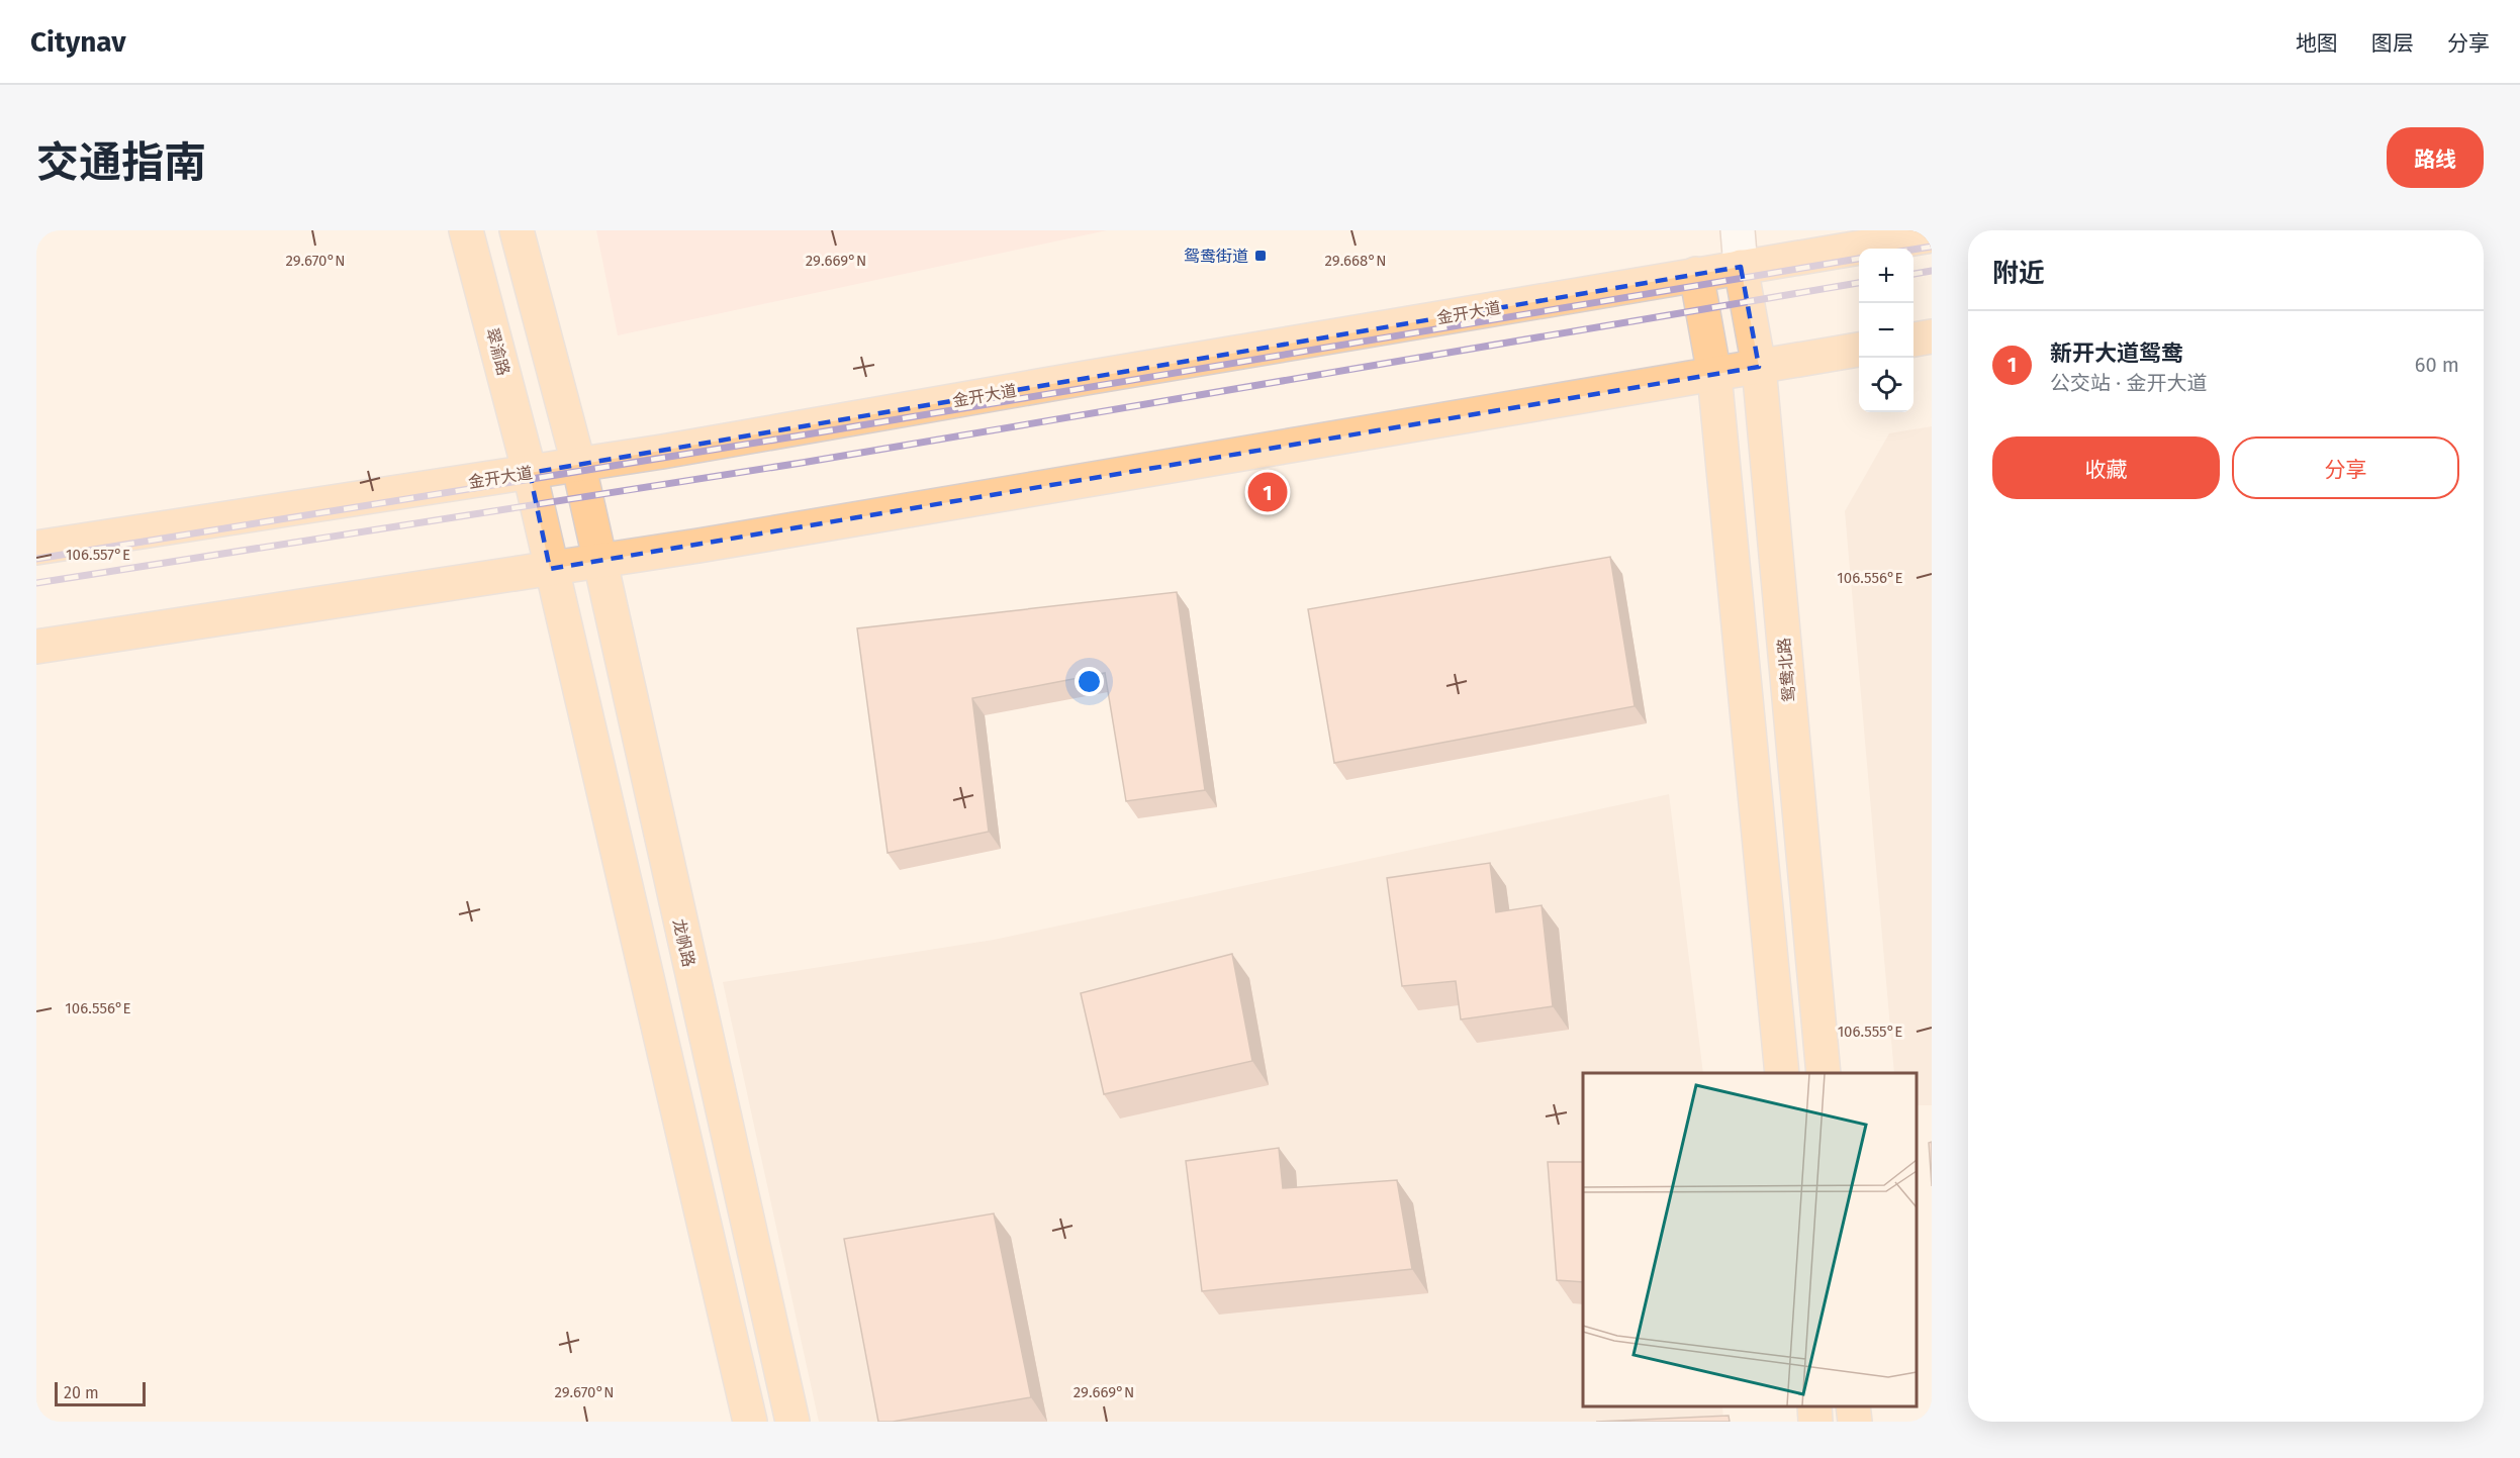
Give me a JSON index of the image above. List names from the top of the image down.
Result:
{
  "streets": {
    "main road": [
      "金开大道",
      "翠渝路",
      "鸳鸯北路",
      "龙帆路"
    ]
  },
  "crossings": [
    ["金开大道", "翠渝路"],
    ["金开大道", "鸳鸯北路"],
    ["金开大道", "龙帆路"]
  ],
  "places": {
    "transit": ["鸳鸯街道"]
  },
  "scale_bar": "20 m",
  "page": {
    "header": "Citynav",
    "nav": ["地图", "图层", "分享"],
    "title": "交通指南",
    "buttons": [
      "路线",
      ["收藏", "分享"]
    ],
    "heading": "附近",
    "map_buttons": ["+", "−"],
    "list": [
      {
        "mark": "1",
        "name": "新开大道鸳鸯",
        "note": "公交站 · 金开大道",
        "value": "60 m"
      }
    ],
    "pins": "1",
    "scale": "20 m"
  },
  "coordinates": [
    "29.670°N",
    "29.669°N",
    "29.668°N",
    "106.557°E",
    "106.556°E",
    "106.555°E"
  ]
}
